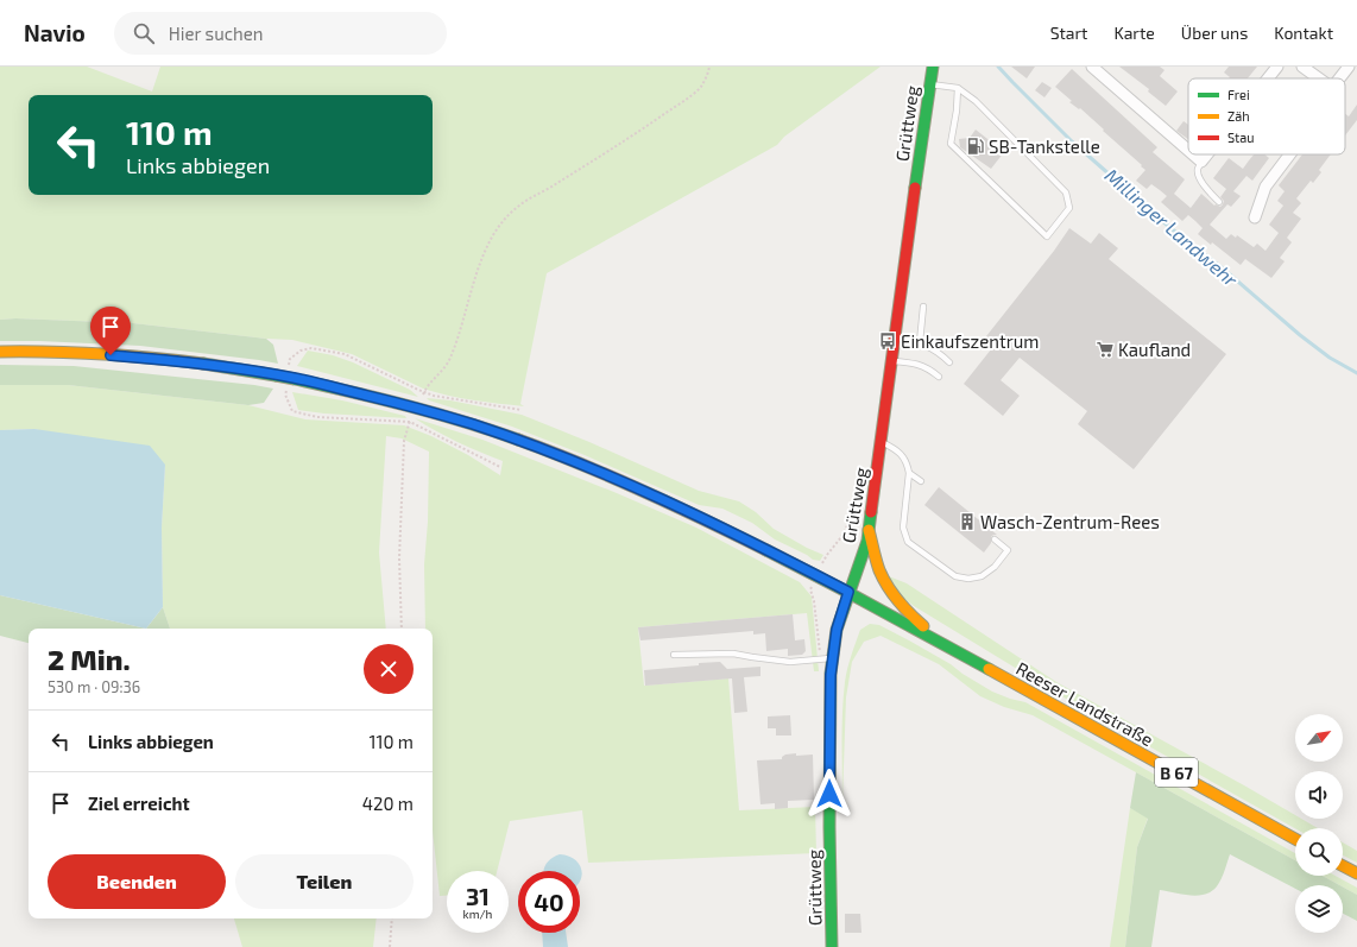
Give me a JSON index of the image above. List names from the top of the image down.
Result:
{
  "streets": {
    "main road": ["Grüttweg", "Reeser Landstraße", "B 67"]
  },
  "crossings": [
    ["Grüttweg", "Reeser Landstraße"],
    ["Grüttweg", "B 67"],
    ["Reeser Landstraße", "B 67"]
  ],
  "water": ["Millinger Landwehr"],
  "places": {
    "fuel station": ["SB-Tankstelle"],
    "bus stop": ["Einkaufszentrum"],
    "supermarket": ["Kaufland"],
    "building": ["Wasch-Zentrum-Rees"]
  },
  "legend": ["Frei", "Zäh", "Stau"],
  "north": "top right",
  "page": {
    "header": "Navio",
    "search": "Hier suchen",
    "nav": [
      "Start",
      "Karte",
      "Über uns",
      "Kontakt"
    ],
    "turn": ["110 m", "Links abbiegen"],
    "heading": ["2 Min.", "530 m · 09:36"],
    "list": [
      {
        "name": "Links abbiegen",
        "value": "110 m"
      },
      {
        "name": "Ziel erreicht",
        "value": "420 m"
      }
    ],
    "buttons": ["Beenden", "Teilen"],
    "speed": "31 km/h",
    "limit": "40"
  }
}
